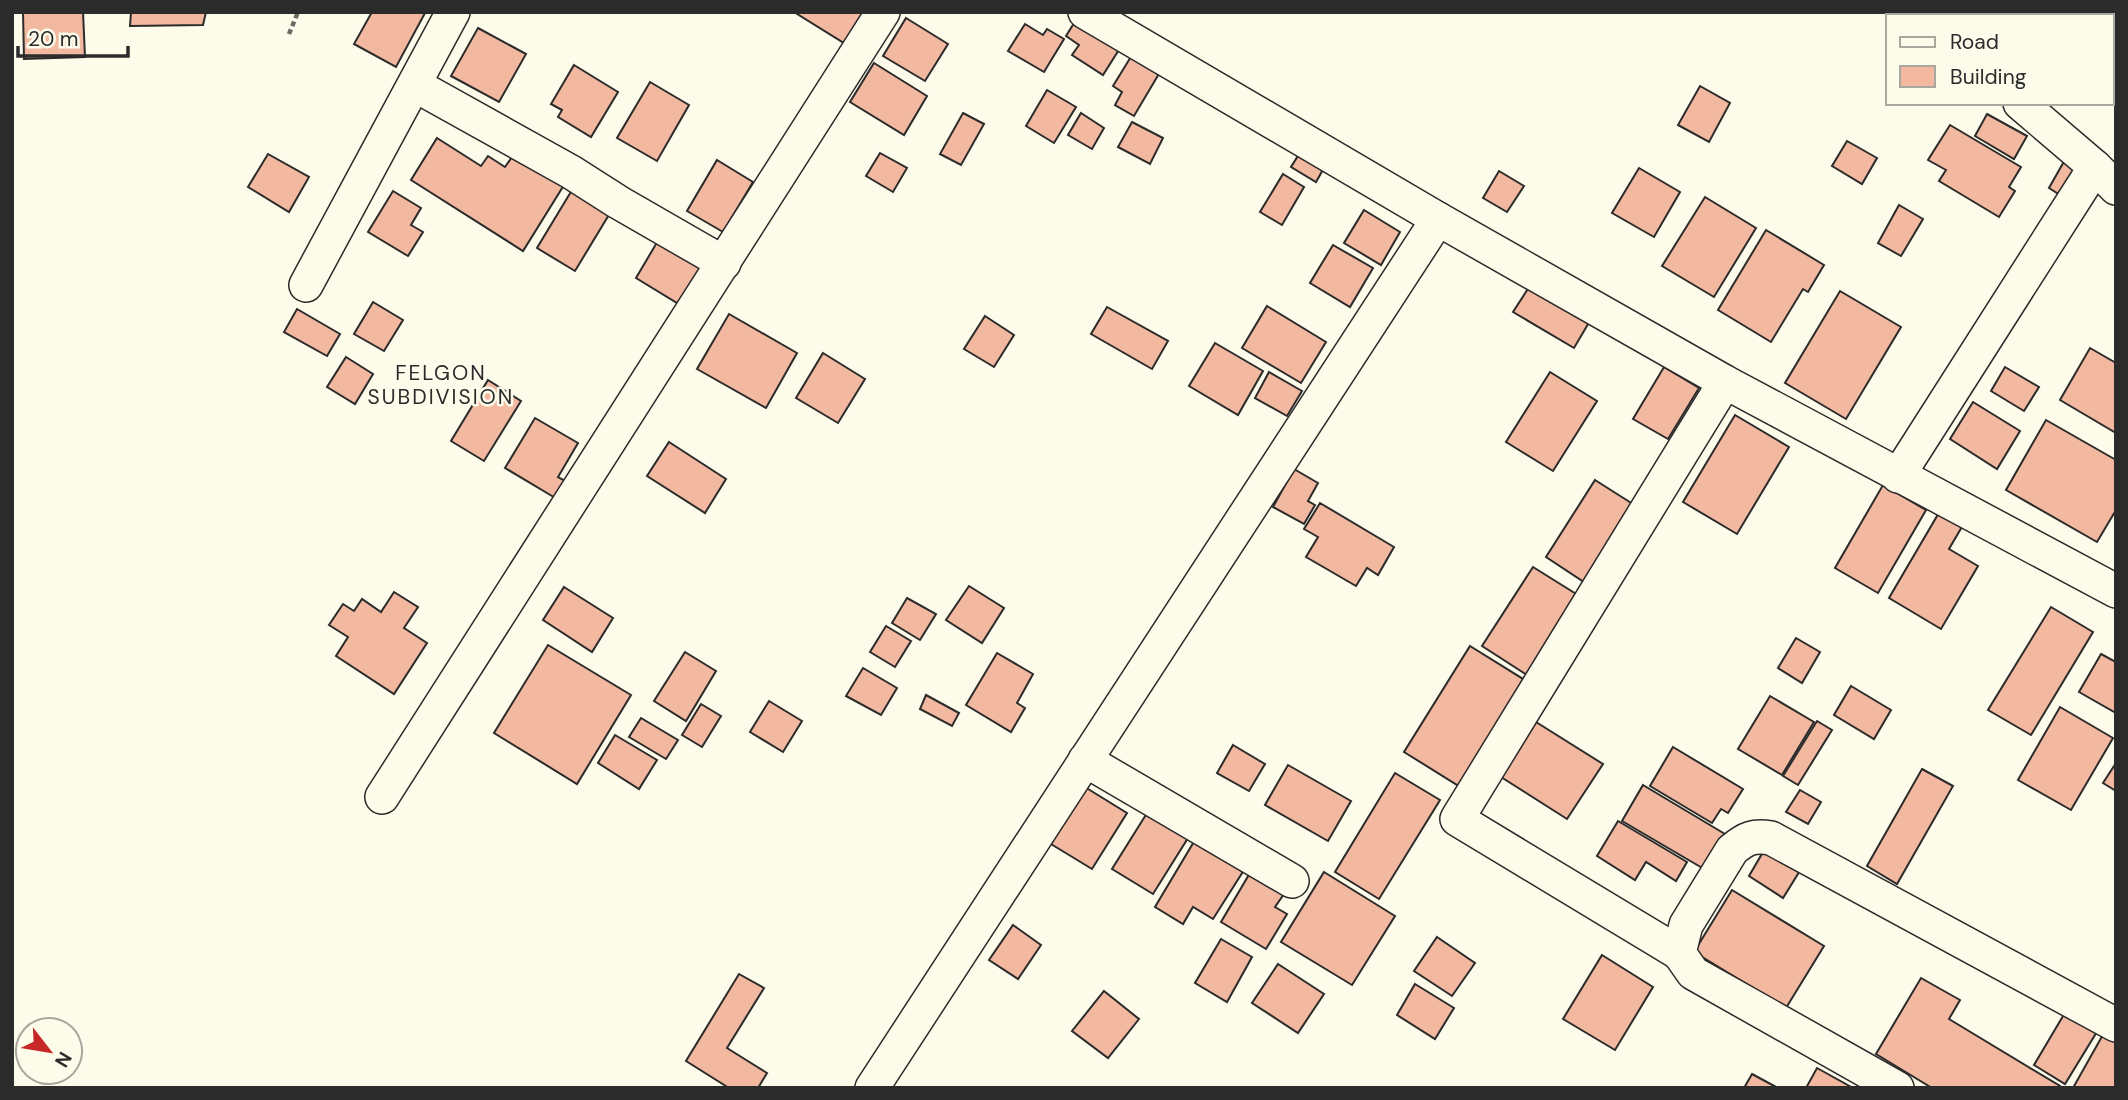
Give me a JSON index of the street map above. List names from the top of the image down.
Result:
{
  "districts": ["FELGON SUBDIVISION"],
  "legend": ["Road", "Building"],
  "scale_bar": "20 m",
  "north": "bottom right"
}
